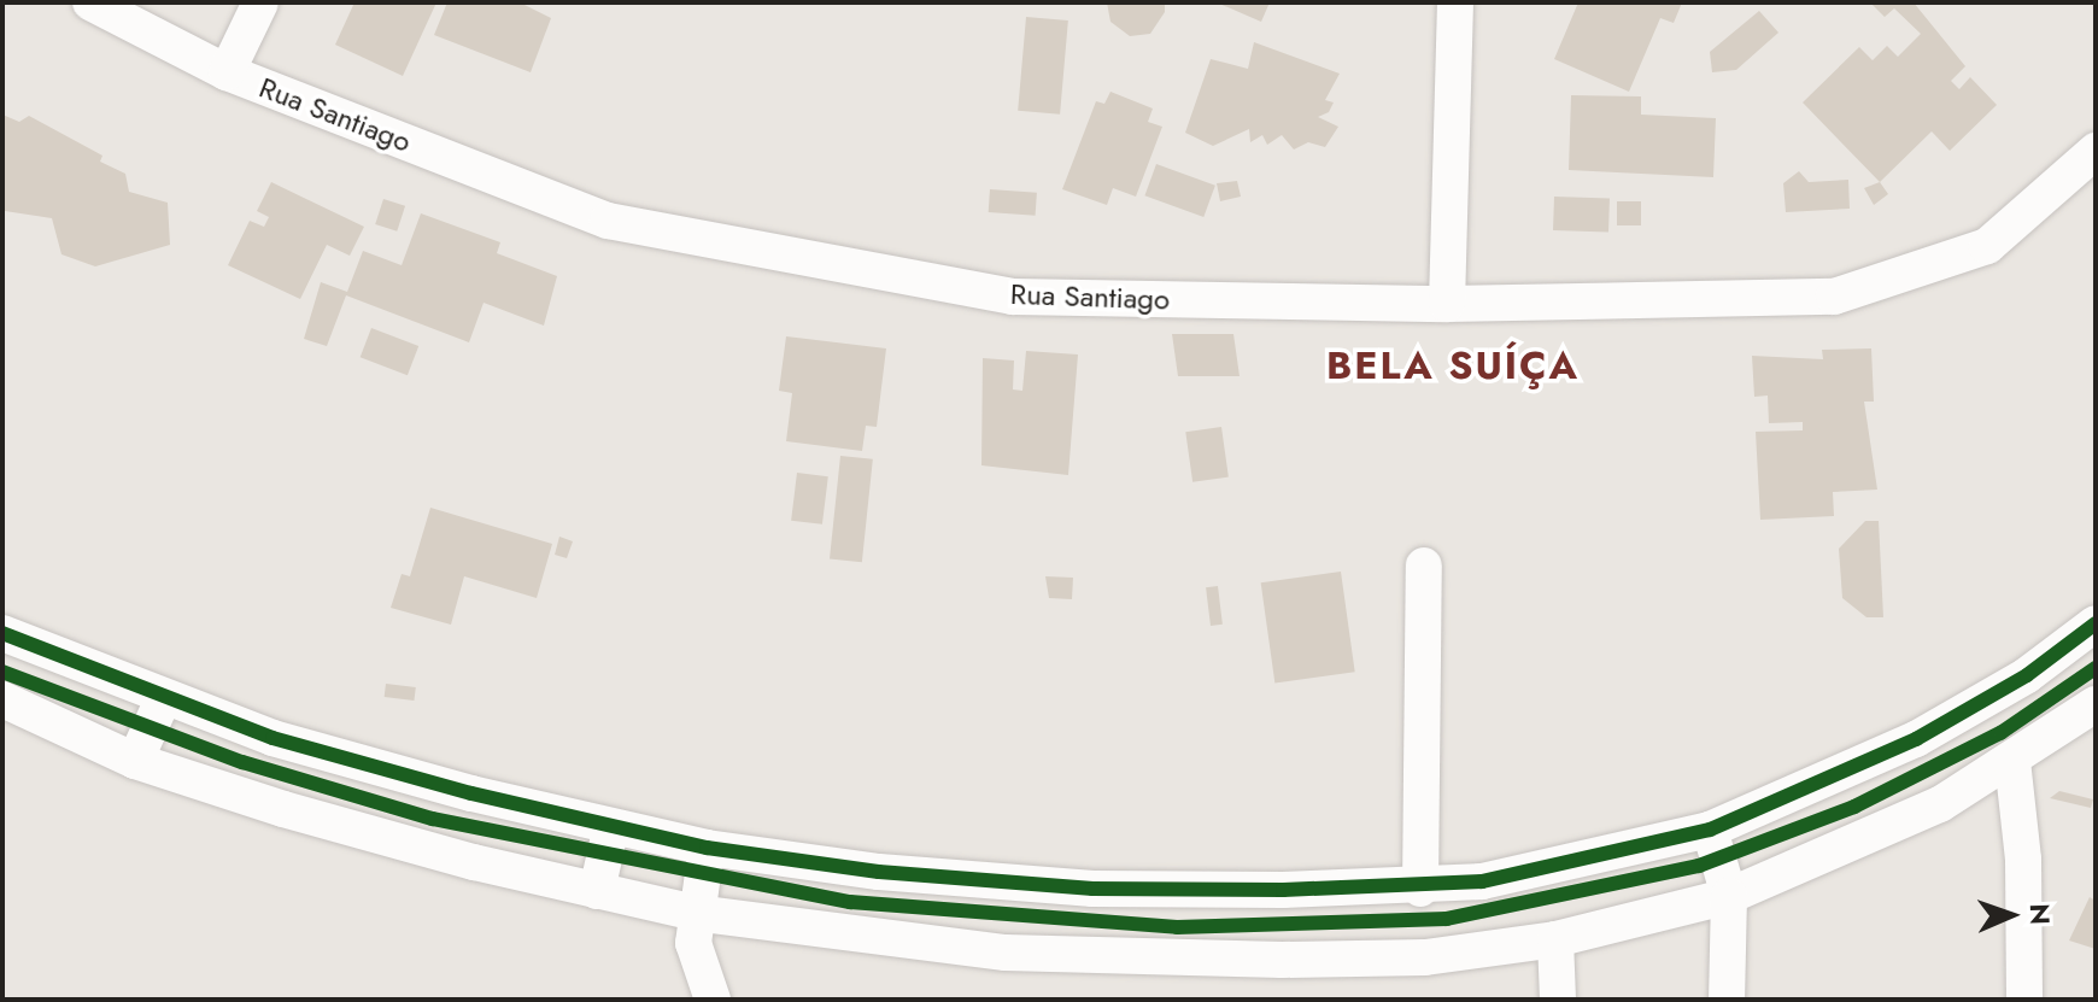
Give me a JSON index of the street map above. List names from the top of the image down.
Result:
{
  "streets": {
    "street": ["Rua Santiago"]
  },
  "districts": ["BELA SUÍÇA"],
  "north": "right"
}
